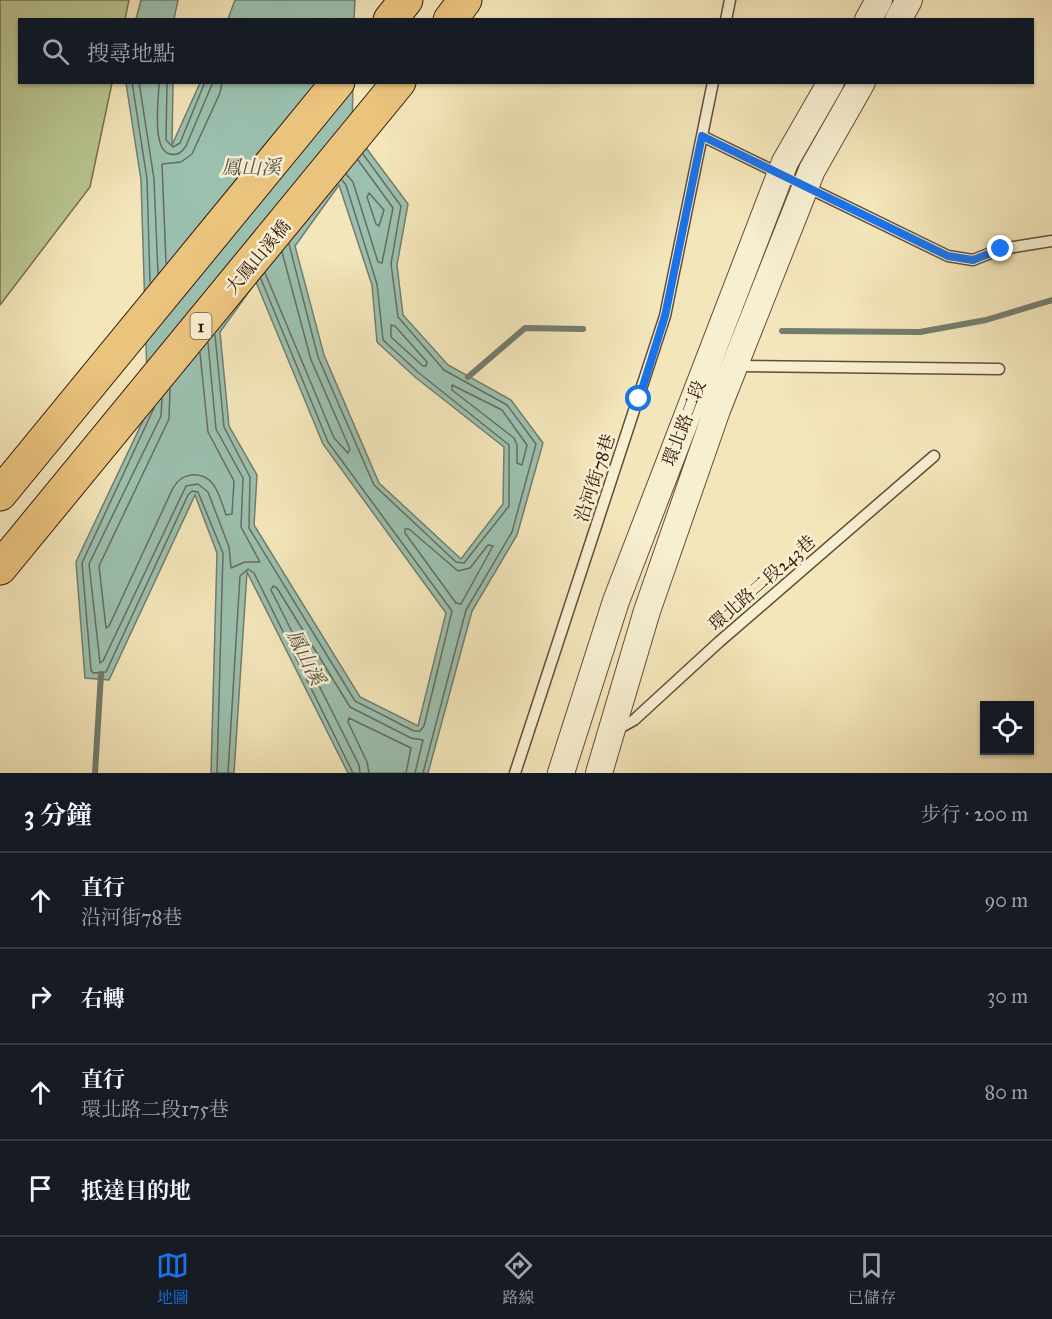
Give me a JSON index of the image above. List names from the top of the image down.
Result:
{
  "streets": {
    "highway": ["大鳳山溪橋", "1"],
    "street": ["環北路二段"],
    "lane": ["沿河街78巷", "環北路二段243巷"]
  },
  "crossings": [
    ["環北路二段", "環北路二段243巷"]
  ],
  "water": ["鳳山溪"],
  "page": {
    "search": "搜尋地點",
    "heading": ["3 分鐘", "步行 · 200 m"],
    "list": [
      ["直行", "沿河街78巷", "90 m"],
      ["右轉", "30 m"],
      ["直行", "環北路二段175巷", "80 m"],
      "抵達目的地"
    ],
    "nav": ["地圖", "路線", "已儲存"]
  }
}
